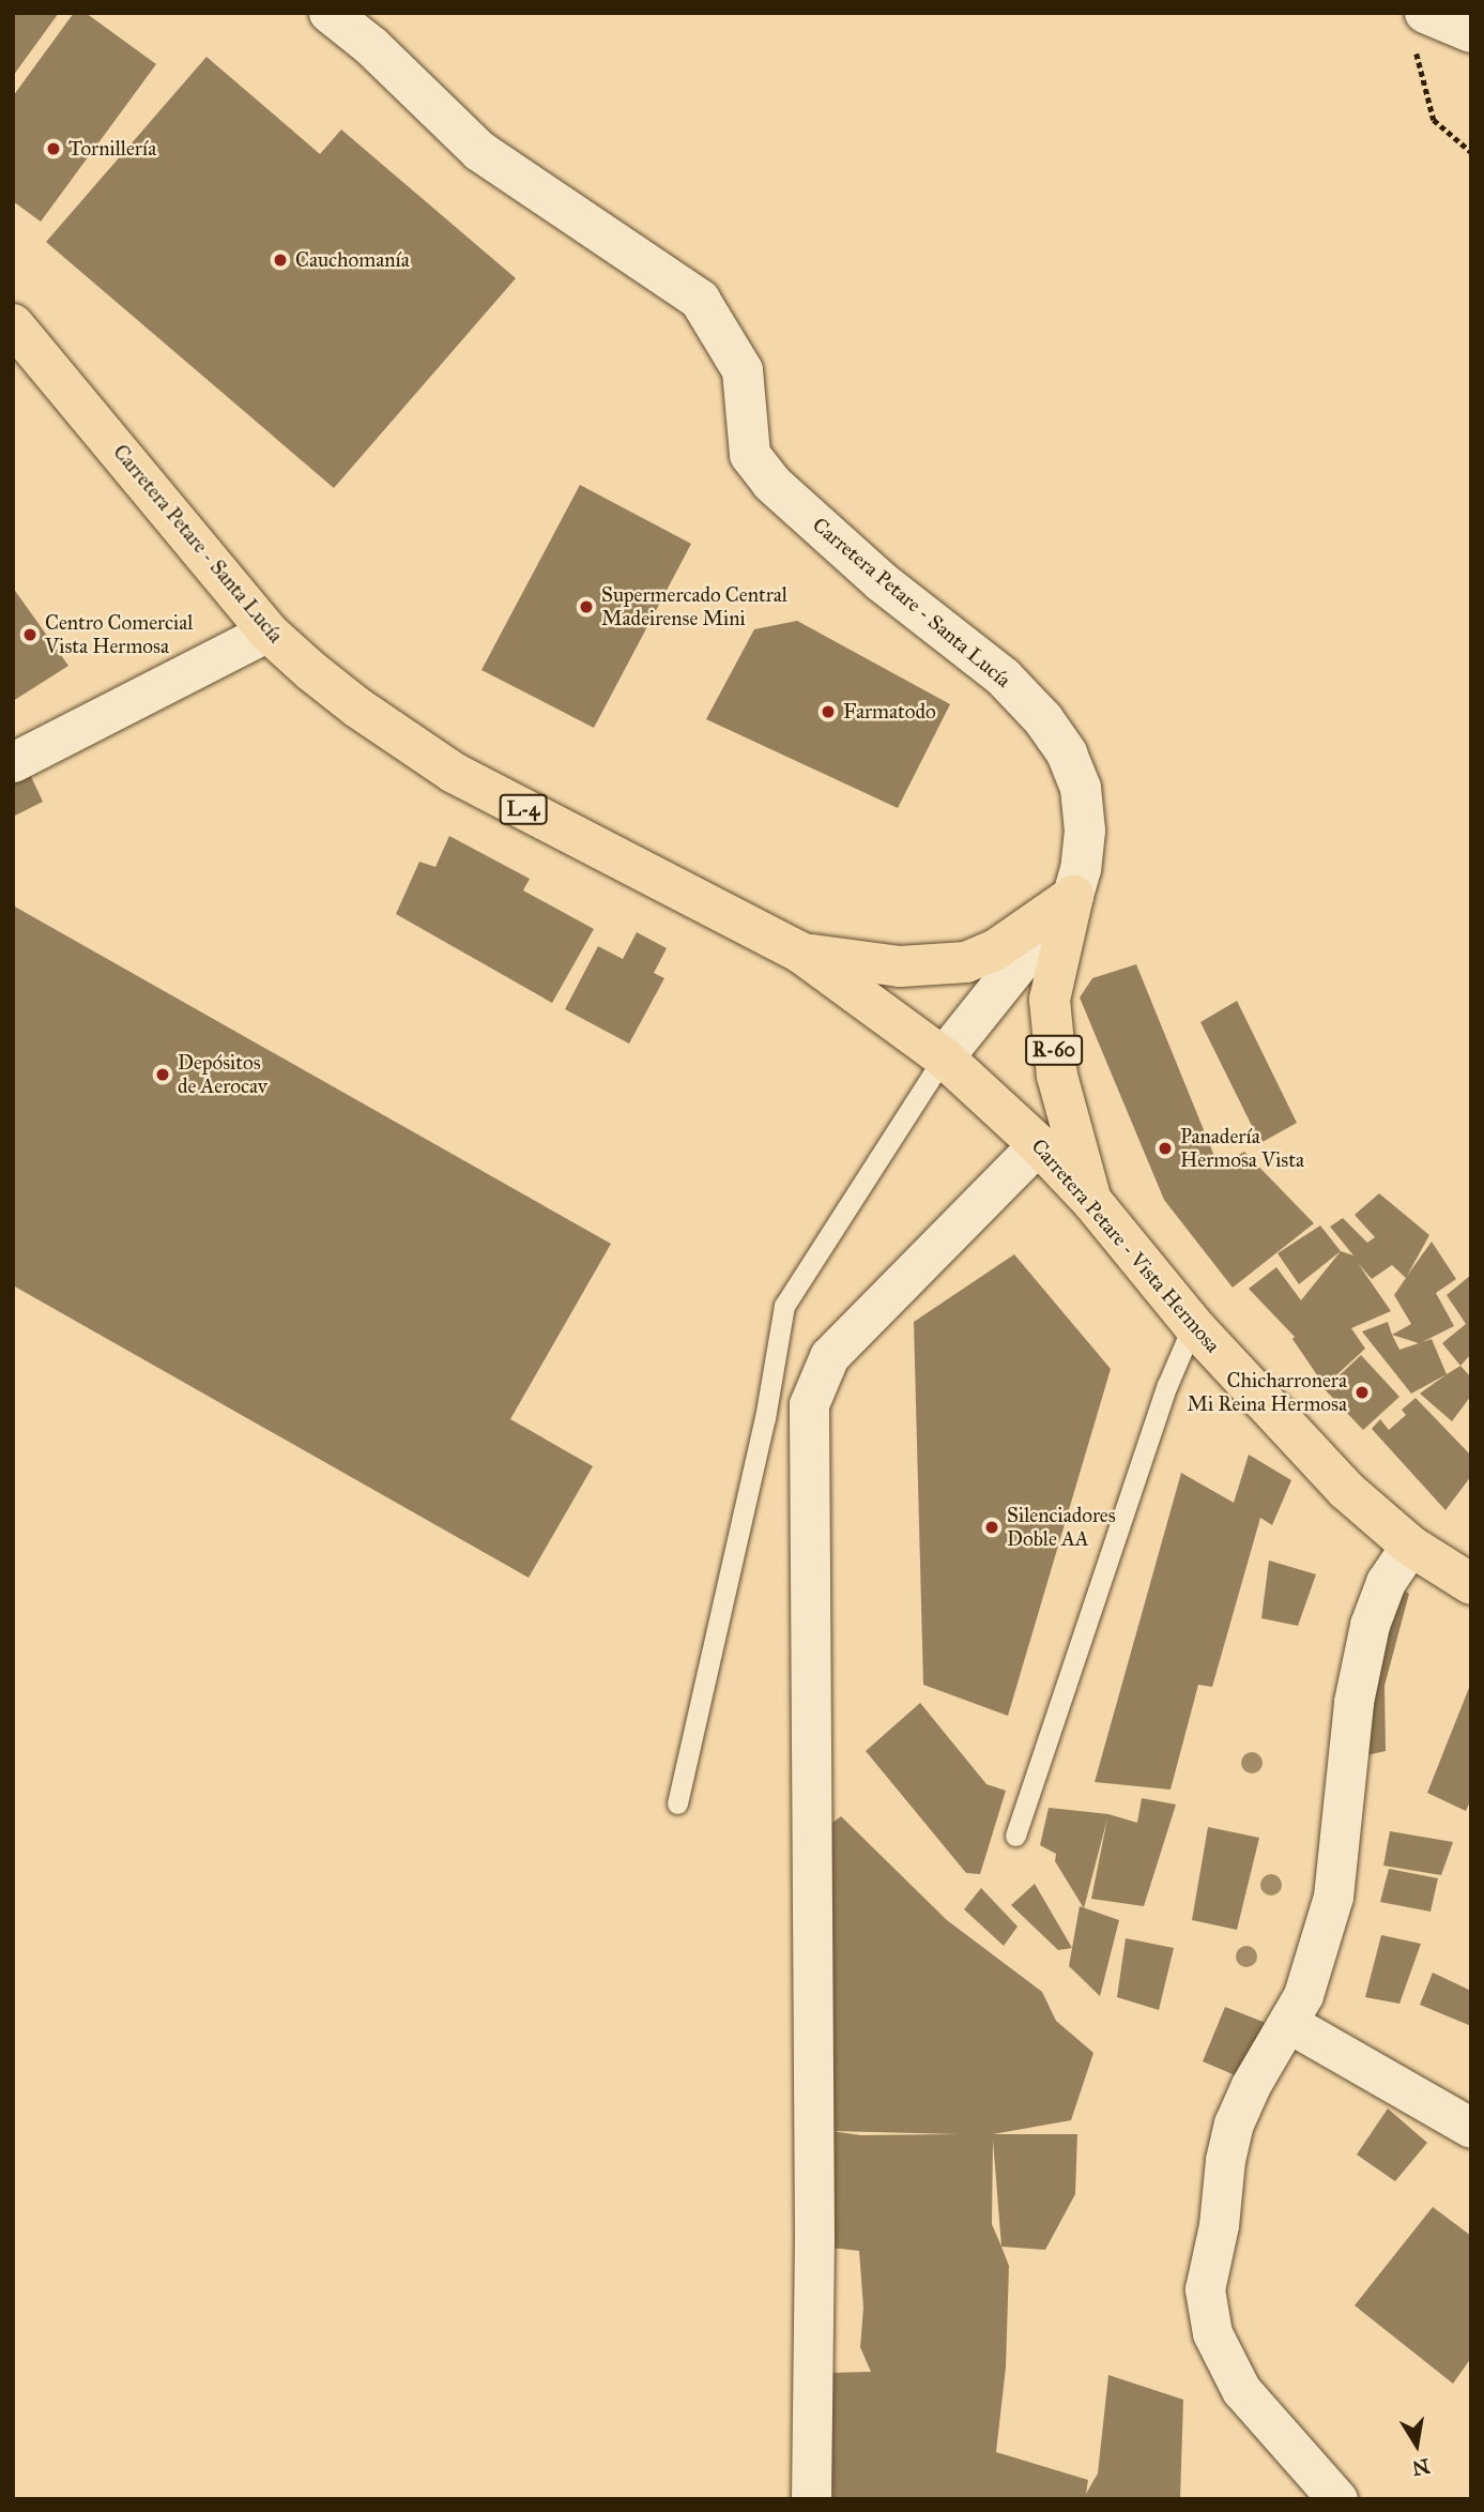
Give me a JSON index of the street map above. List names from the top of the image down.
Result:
{
  "streets": {
    "main road": [
      "Carretera Petare - Santa Lucía",
      "L-4",
      "R-60",
      "Carretera Petare - Vista Hermosa"
    ]
  },
  "crossings": [
    ["Carretera Petare - Santa Lucía", "R-60"],
    ["Carretera Petare - Santa Lucía", "Carretera Petare - Vista Hermosa"],
    ["R-60", "Carretera Petare - Vista Hermosa"]
  ],
  "places": [
    "Tornillería",
    "Cauchomanía",
    "Supermercado Central Madeirense Mini",
    "Centro Comercial Vista Hermosa",
    "Farmatodo",
    "Depósitos de Aerocav",
    "Panadería Hermosa Vista",
    "Chicharronera Mi Reina Hermosa",
    "Silenciadores Doble AA"
  ],
  "north": "bottom"
}
